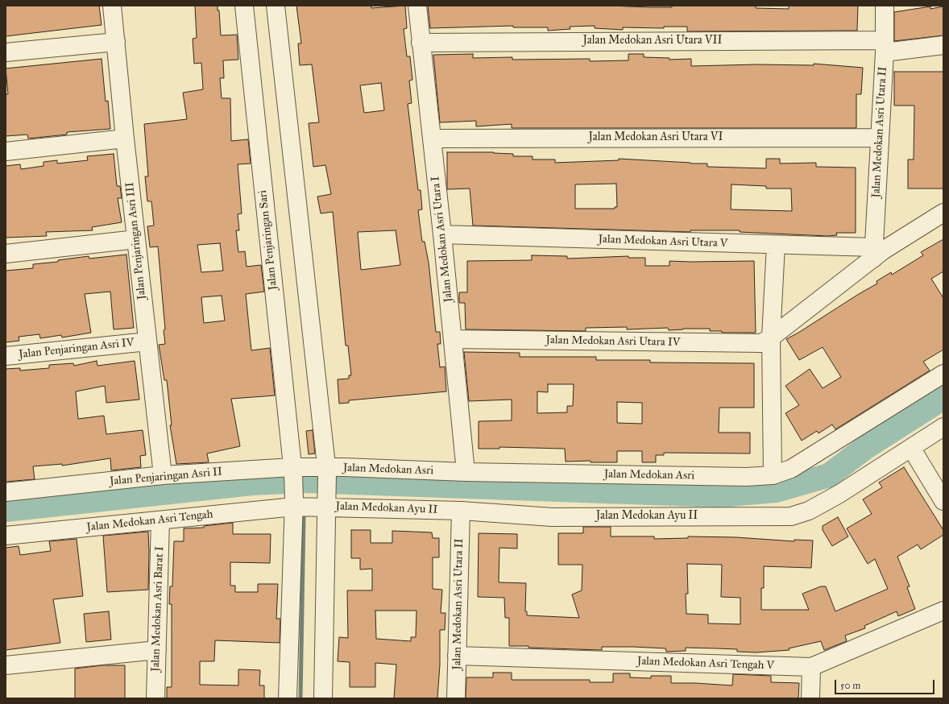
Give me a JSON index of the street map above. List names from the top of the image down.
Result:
{
  "streets": {
    "street": [
      "Jalan Medokan Asri Utara VII",
      "Jalan Medokan Asri Utara II",
      "Jalan Medokan Asri Utara VI",
      "Jalan Medokan Asri Utara I",
      "Jalan Penjaringan Sari",
      "Jalan Penjaringan Asri III",
      "Jalan Medokan Asri Utara V",
      "Jalan Medokan Asri Utara IV",
      "Jalan Penjaringan Asri IV",
      "Jalan Medokan Asri",
      "Jalan Penjaringan Asri II",
      "Jalan Medokan Ayu II",
      "Jalan Medokan Asri Tengah",
      "Jalan Medokan Asri Barat I",
      "Jalan Medokan Asri Tengah V"
    ]
  },
  "crossings": [
    ["Jalan Medokan Asri Utara VII", "Jalan Medokan Asri Utara II"],
    ["Jalan Medokan Asri Utara VII", "Jalan Medokan Asri Utara I"],
    ["Jalan Medokan Asri Utara II", "Jalan Medokan Asri Utara VI"],
    ["Jalan Medokan Asri Utara II", "Jalan Medokan Asri Utara V"],
    ["Jalan Medokan Asri Utara II", "Jalan Medokan Asri Utara IV"],
    ["Jalan Medokan Asri Utara II", "Jalan Medokan Ayu II"],
    ["Jalan Medokan Asri Utara II", "Jalan Medokan Asri Tengah V"],
    ["Jalan Medokan Asri Utara VI", "Jalan Medokan Asri Utara I"],
    ["Jalan Medokan Asri Utara I", "Jalan Medokan Asri Utara V"],
    ["Jalan Medokan Asri Utara I", "Jalan Medokan Asri Utara IV"],
    ["Jalan Medokan Asri Utara I", "Jalan Medokan Asri"],
    ["Jalan Penjaringan Sari", "Jalan Penjaringan Asri II"],
    ["Jalan Penjaringan Asri III", "Jalan Penjaringan Asri IV"],
    ["Jalan Penjaringan Asri III", "Jalan Penjaringan Asri II"],
    ["Jalan Medokan Asri Utara V", "Jalan Medokan Asri Utara IV"],
    ["Jalan Medokan Asri", "Jalan Penjaringan Asri II"],
    ["Jalan Medokan Asri", "Jalan Medokan Ayu II"],
    ["Jalan Medokan Asri Tengah", "Jalan Medokan Asri Barat I"]
  ],
  "scale_bar": "50 m"
}
